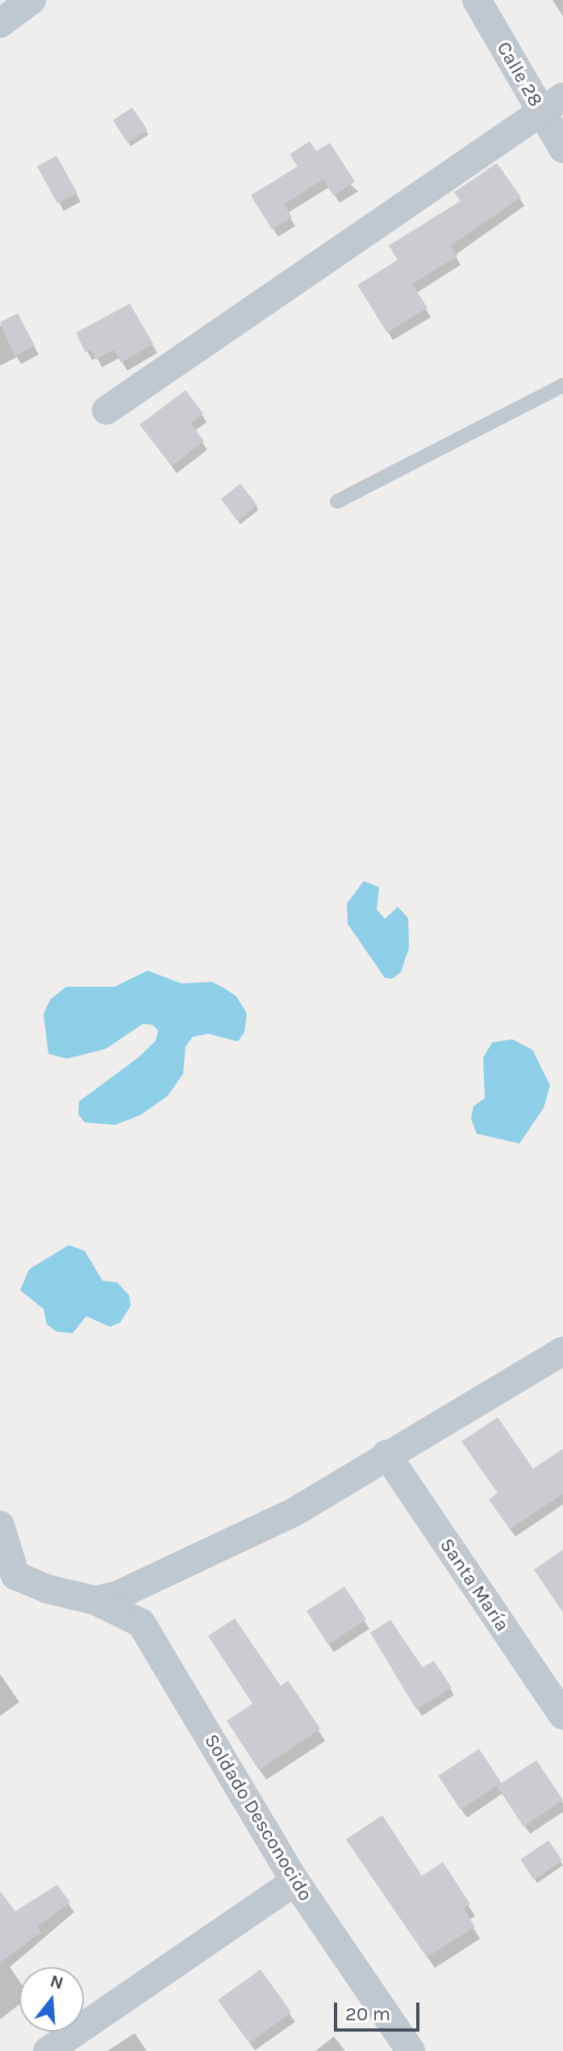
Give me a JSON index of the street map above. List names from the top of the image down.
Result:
{
  "streets": {
    "street": ["Calle 28", "Santa María", "Soldado Desconocido"]
  },
  "scale_bar": "20 m",
  "north": "top"
}
